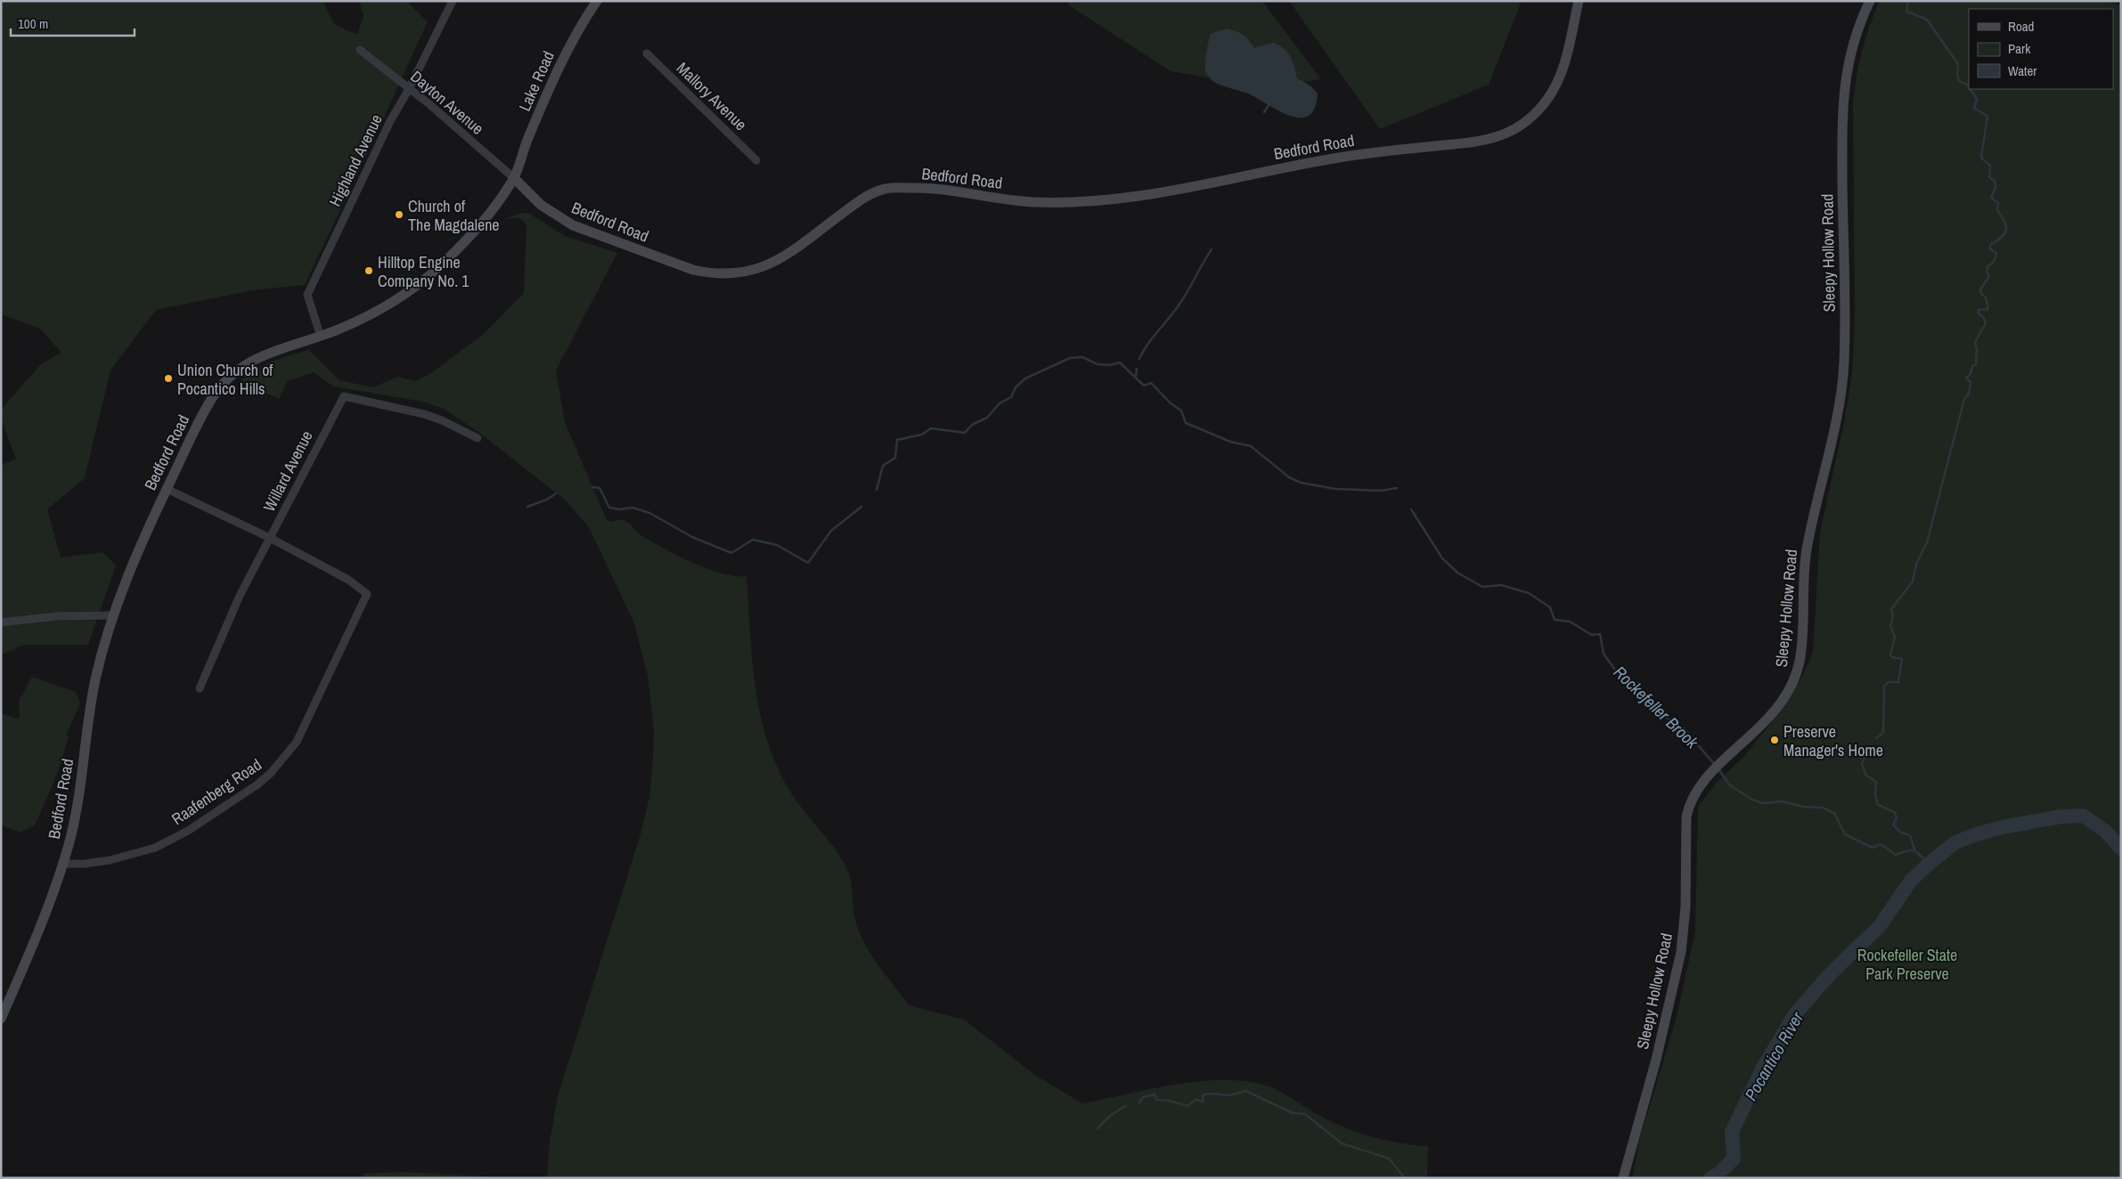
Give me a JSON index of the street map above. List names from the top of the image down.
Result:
{
  "streets": {
    "main road": ["Lake Road", "Bedford Road", "Sleepy Hollow Road"],
    "street": [
      "Mallory Avenue",
      "Dayton Avenue",
      "Highland Avenue",
      "Willard Avenue",
      "Raafenberg Road"
    ]
  },
  "crossings": [
    ["Lake Road", "Dayton Avenue"],
    ["Lake Road", "Bedford Road"],
    ["Dayton Avenue", "Bedford Road"],
    ["Dayton Avenue", "Highland Avenue"],
    ["Bedford Road", "Highland Avenue"],
    ["Bedford Road", "Raafenberg Road"],
    ["Willard Avenue", "Raafenberg Road"]
  ],
  "water": ["Rockefeller Brook", "Pocantico River"],
  "parks": ["Rockefeller State Park Preserve"],
  "places": [
    "Church of The Magdalene",
    "Hilltop Engine Company No. 1",
    "Union Church of Pocantico Hills",
    "Preserve Manager's Home"
  ],
  "legend": ["Road", "Park", "Water"],
  "scale_bar": "100 m"
}
